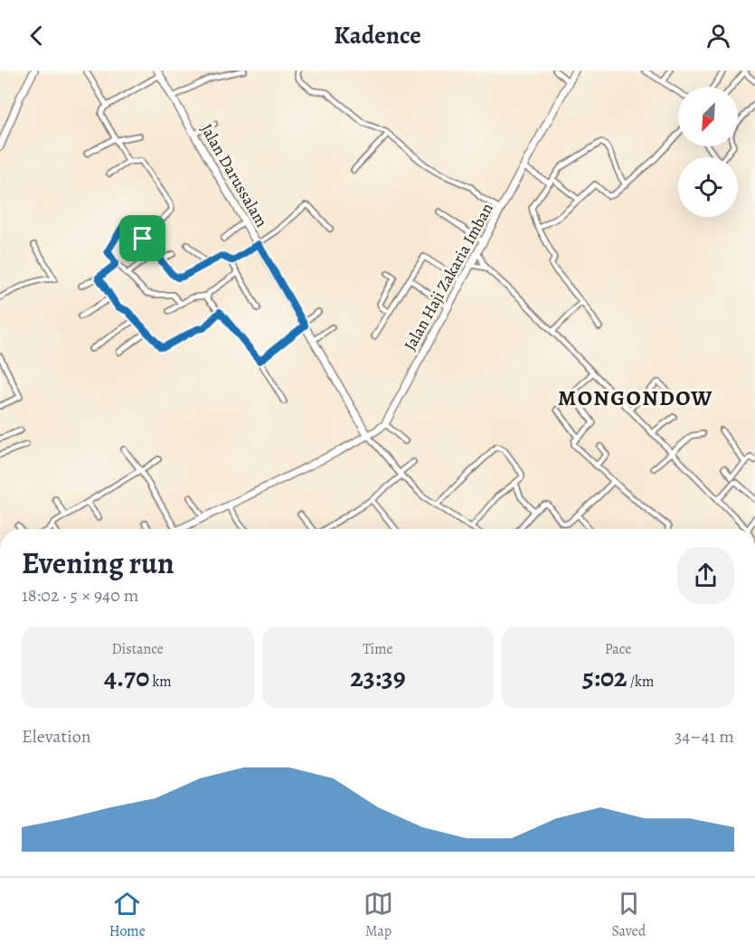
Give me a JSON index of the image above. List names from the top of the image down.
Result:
{
  "streets": {
    "main road": ["Jalan Darussalam", "Jalan Haji Zakaria Imban"]
  },
  "crossings": [
    ["Jalan Darussalam", "Jalan Haji Zakaria Imban"]
  ],
  "districts": ["MONGONDOW"],
  "north": "bottom left",
  "page": {
    "header": "Kadence",
    "heading": ["Evening run", "18:02 · 5 × 940 m"],
    "stats": [
      ["Distance", "4.70 km"],
      ["Time", "23:39"],
      ["Pace", "5:02 /km"]
    ],
    "chart": ["Elevation", "34–41 m"],
    "tabs": ["Home", "Map", "Saved"]
  }
}
